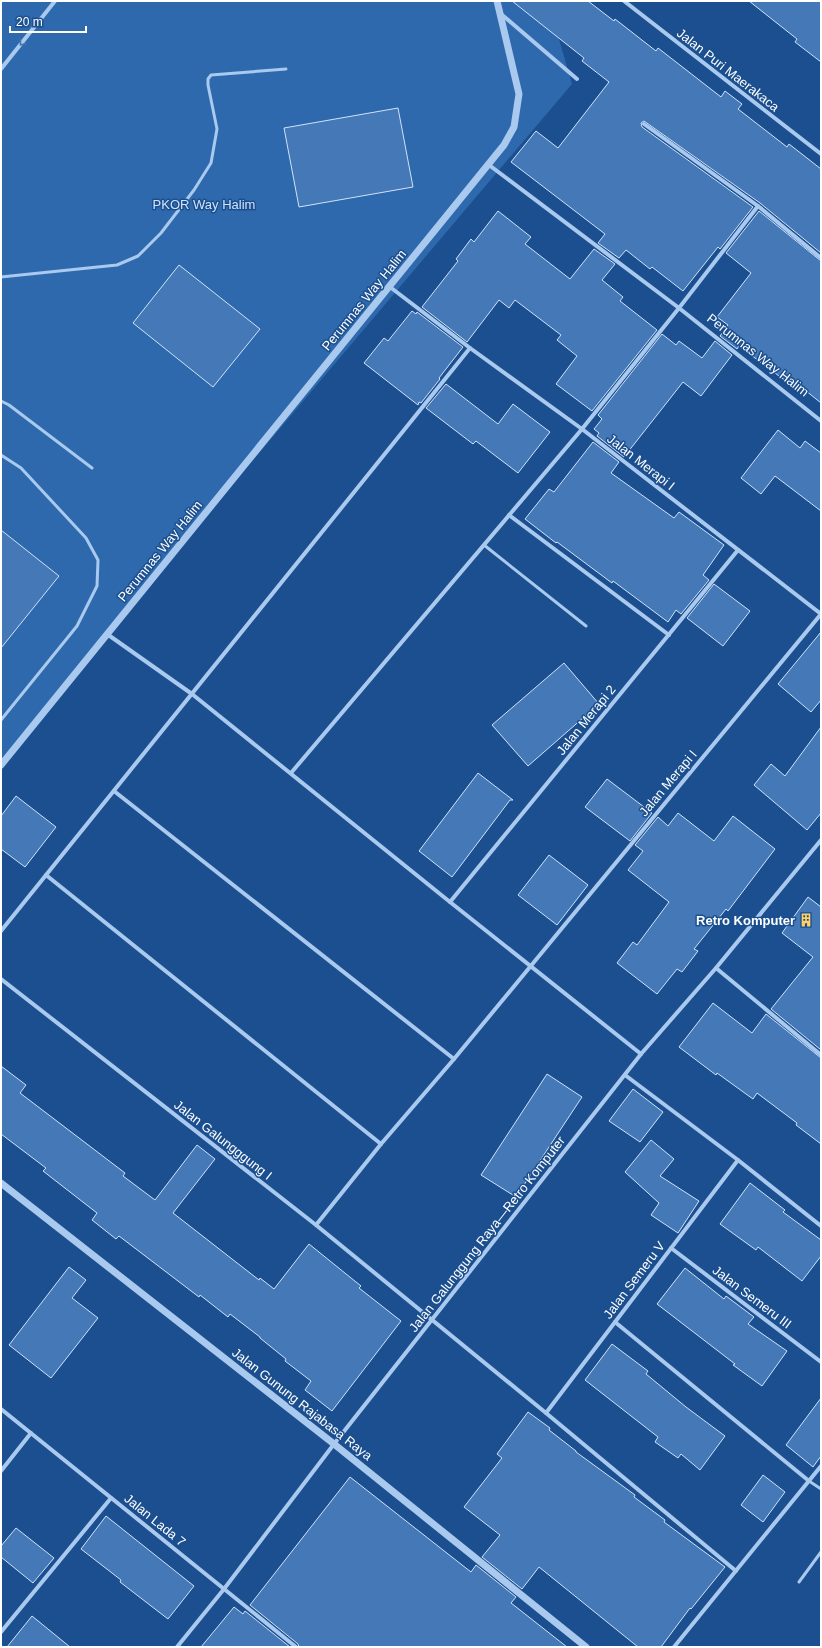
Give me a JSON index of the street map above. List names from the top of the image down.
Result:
{
  "streets": {
    "street": [
      "Jalan Puri Maerakaca",
      "Perumnas Way Halim",
      "Jalan Merapi I",
      "Jalan Merapi 2",
      "Jalan Galungggung I",
      "Jalan Galunggung Raya—Retro Komputer",
      "Jalan Semeru V",
      "Jalan Semeru III",
      "Jalan Gunung Rajabasa Raya",
      "Jalan Lada 7"
    ]
  },
  "crossings": [
    ["Perumnas Way Halim", "Jalan Merapi I"],
    ["Jalan Merapi I", "Jalan Merapi 2"],
    ["Jalan Merapi I", "Jalan Galungggung I"],
    ["Jalan Galungggung I", "Jalan Galunggung Raya—Retro Komputer"],
    ["Jalan Galungggung I", "Jalan Semeru V"],
    ["Jalan Galunggung Raya—Retro Komputer", "Jalan Gunung Rajabasa Raya"],
    ["Jalan Galunggung Raya—Retro Komputer", "Jalan Lada 7"],
    ["Jalan Semeru V", "Jalan Semeru III"]
  ],
  "parks": ["PKOR Way Halim"],
  "places": {
    "building": ["Retro Komputer"]
  },
  "scale_bar": "20 m"
}
